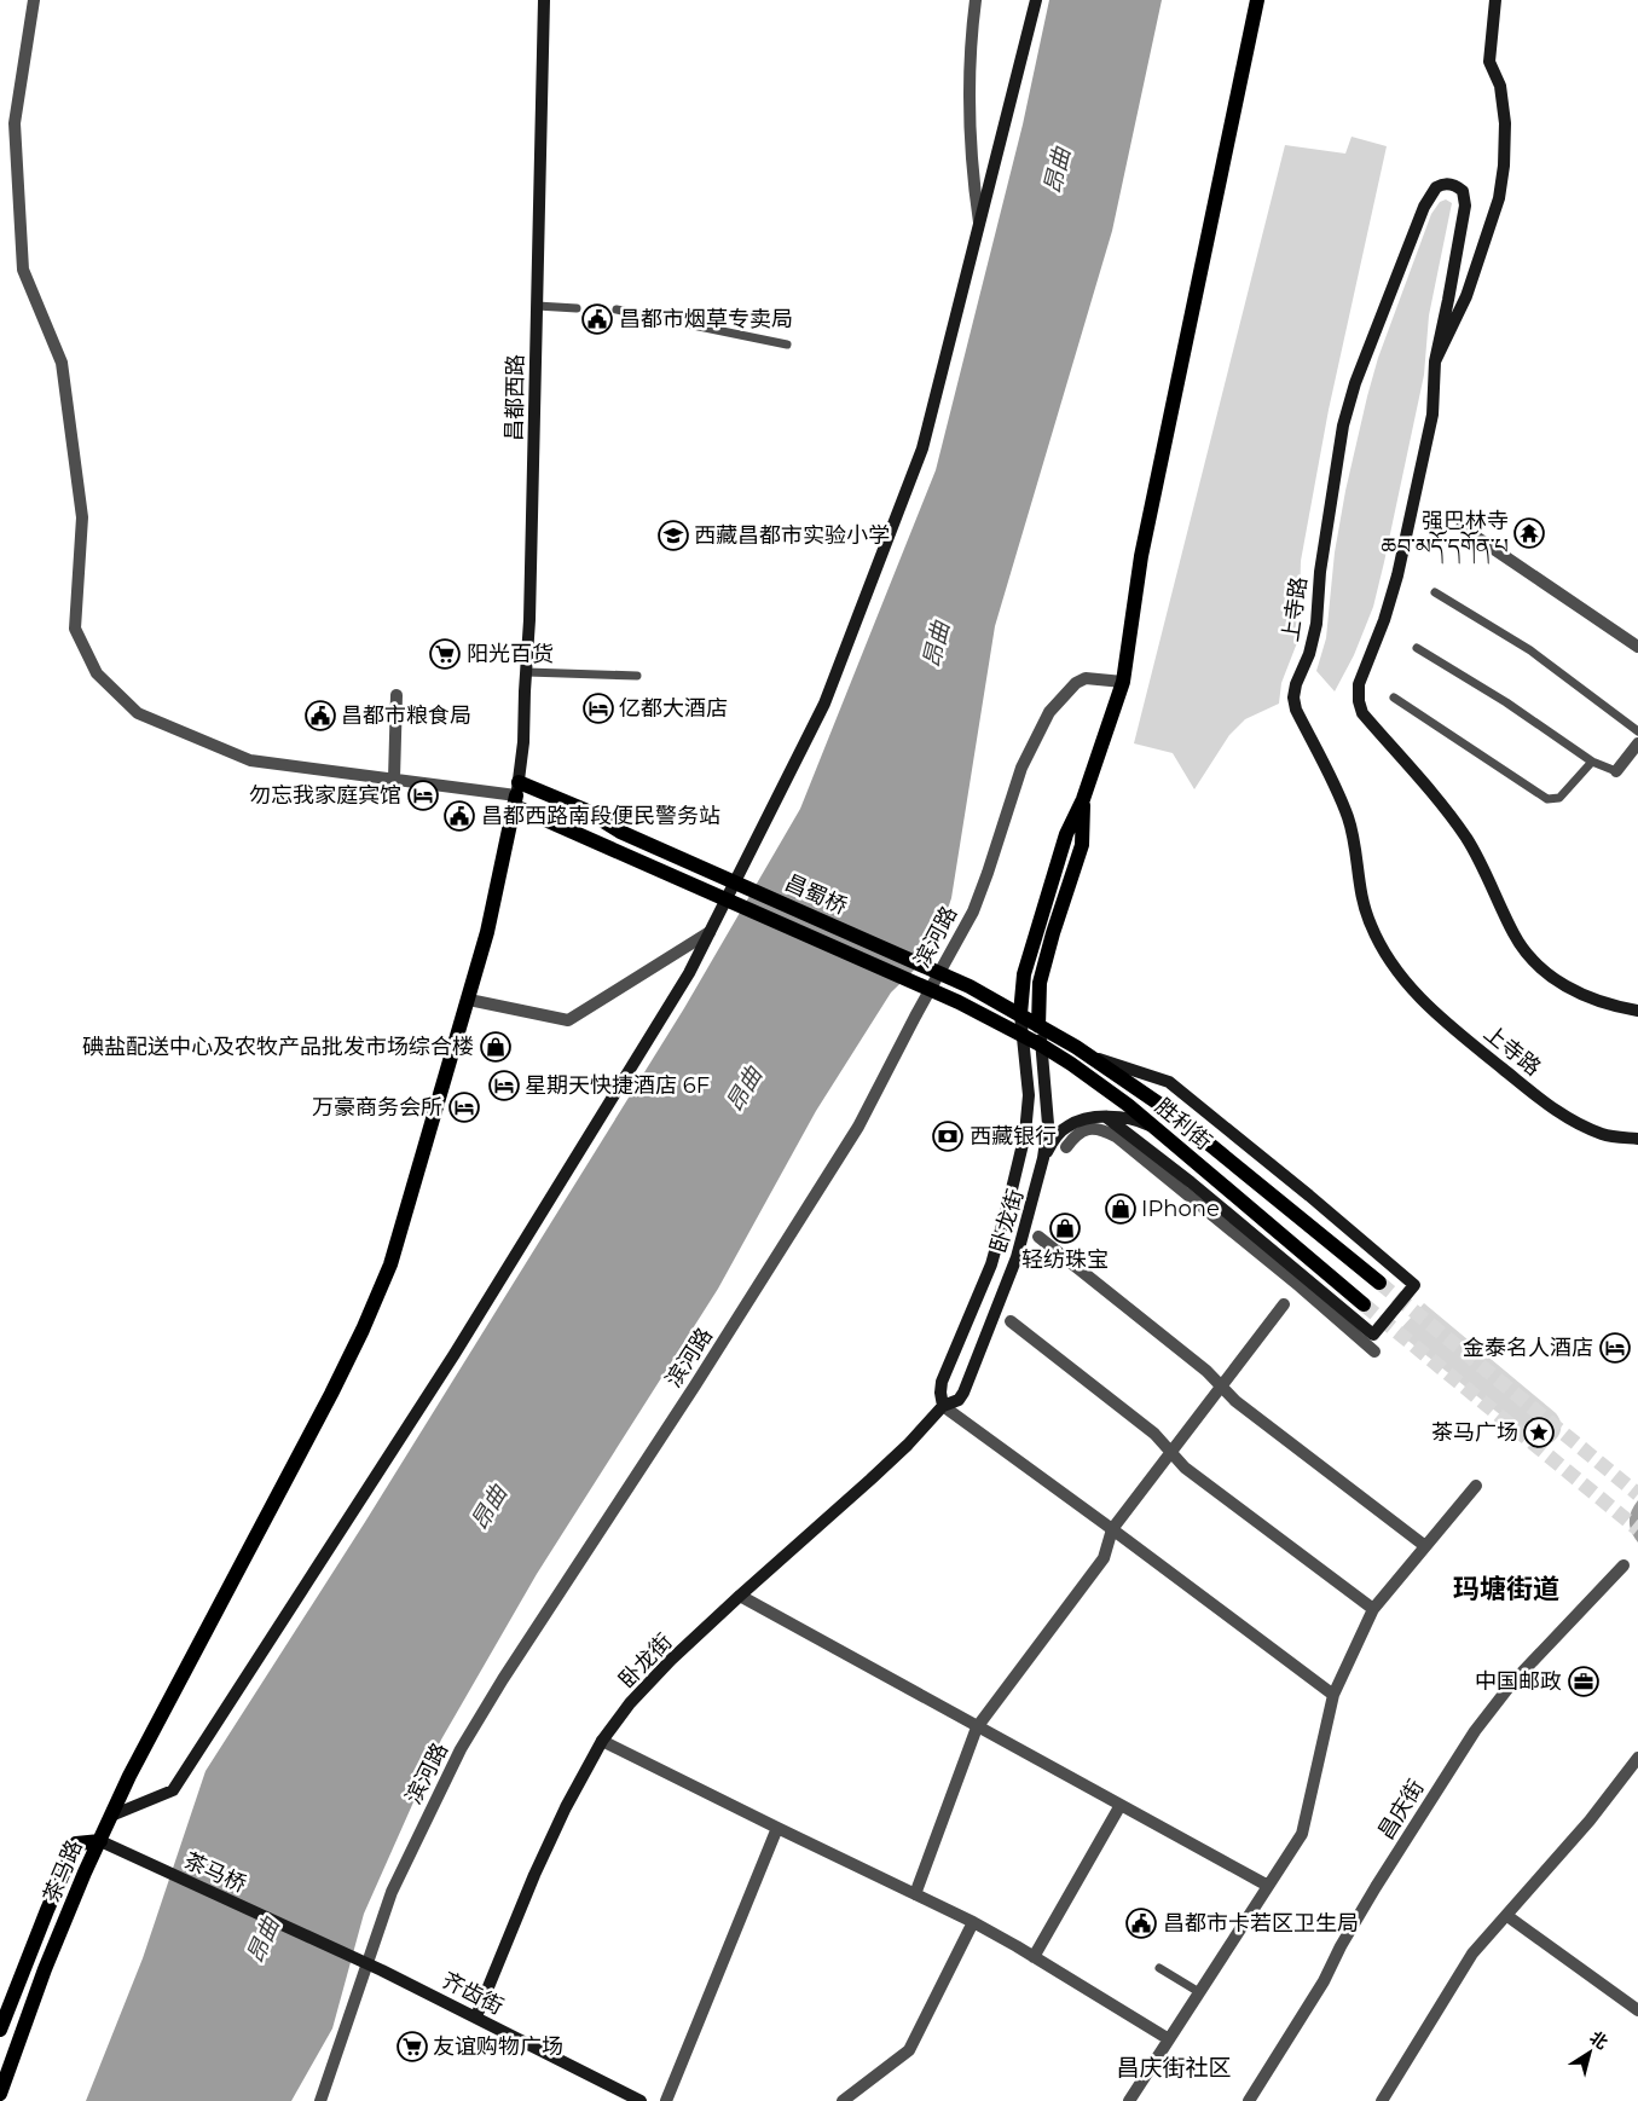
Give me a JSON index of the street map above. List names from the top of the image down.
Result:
{
  "streets": {
    "main road": ["昌蜀桥", "胜利街", "茶马路"],
    "street": [
      "昌都西路",
      "上寺路",
      "滨河路",
      "卧龙街",
      "昌庆街",
      "茶马桥",
      "齐齿街"
    ]
  },
  "crossings": [
    ["昌都西路", "昌蜀桥"],
    ["昌蜀桥", "胜利街"],
    ["胜利街", "卧龙街"],
    ["卧龙街", "齐齿街"],
    ["茶马路", "茶马桥"],
    ["茶马桥", "齐齿街"]
  ],
  "districts": ["玛塘街道", "昌庆街社区"],
  "water": ["昂曲"],
  "places": {
    "public building": [
      "昌都市烟草专卖局",
      "昌都市粮食局",
      "昌都西路南段便民警务站",
      "昌都市卡若区卫生局"
    ],
    "temple": ["强巴林寺 ཆབ་མདོ་དགོན་པ"],
    "school or university": ["西藏昌都市实验小学"],
    "supermarket": ["阳光百货", "友谊购物广场"],
    "hotel": [
      "亿都大酒店",
      "勿忘我家庭宾馆",
      "星期天快捷酒店 6F",
      "万豪商务会所",
      "金泰名人酒店"
    ],
    "shop": ["碘盐配送中心及农牧产品批发市场综合楼", "IPhone", "轻纺珠宝"],
    "bank": ["西藏银行"],
    "place": ["茶马广场"],
    "office": ["中国邮政"]
  },
  "north": "top right"
}
